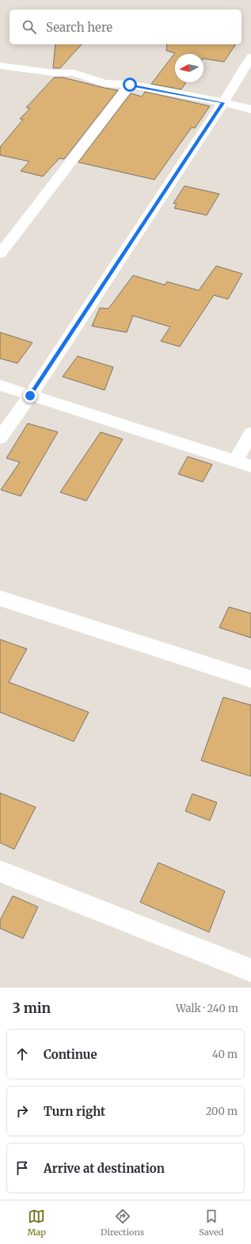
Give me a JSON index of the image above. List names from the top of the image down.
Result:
{
  "north": "left",
  "page": {
    "search": "Search here",
    "heading": ["3 min", "Walk · 240 m"],
    "list": [
      ["Continue", "40 m"],
      ["Turn right", "200 m"],
      "Arrive at destination"
    ],
    "nav": ["Map", "Directions", "Saved"]
  }
}
